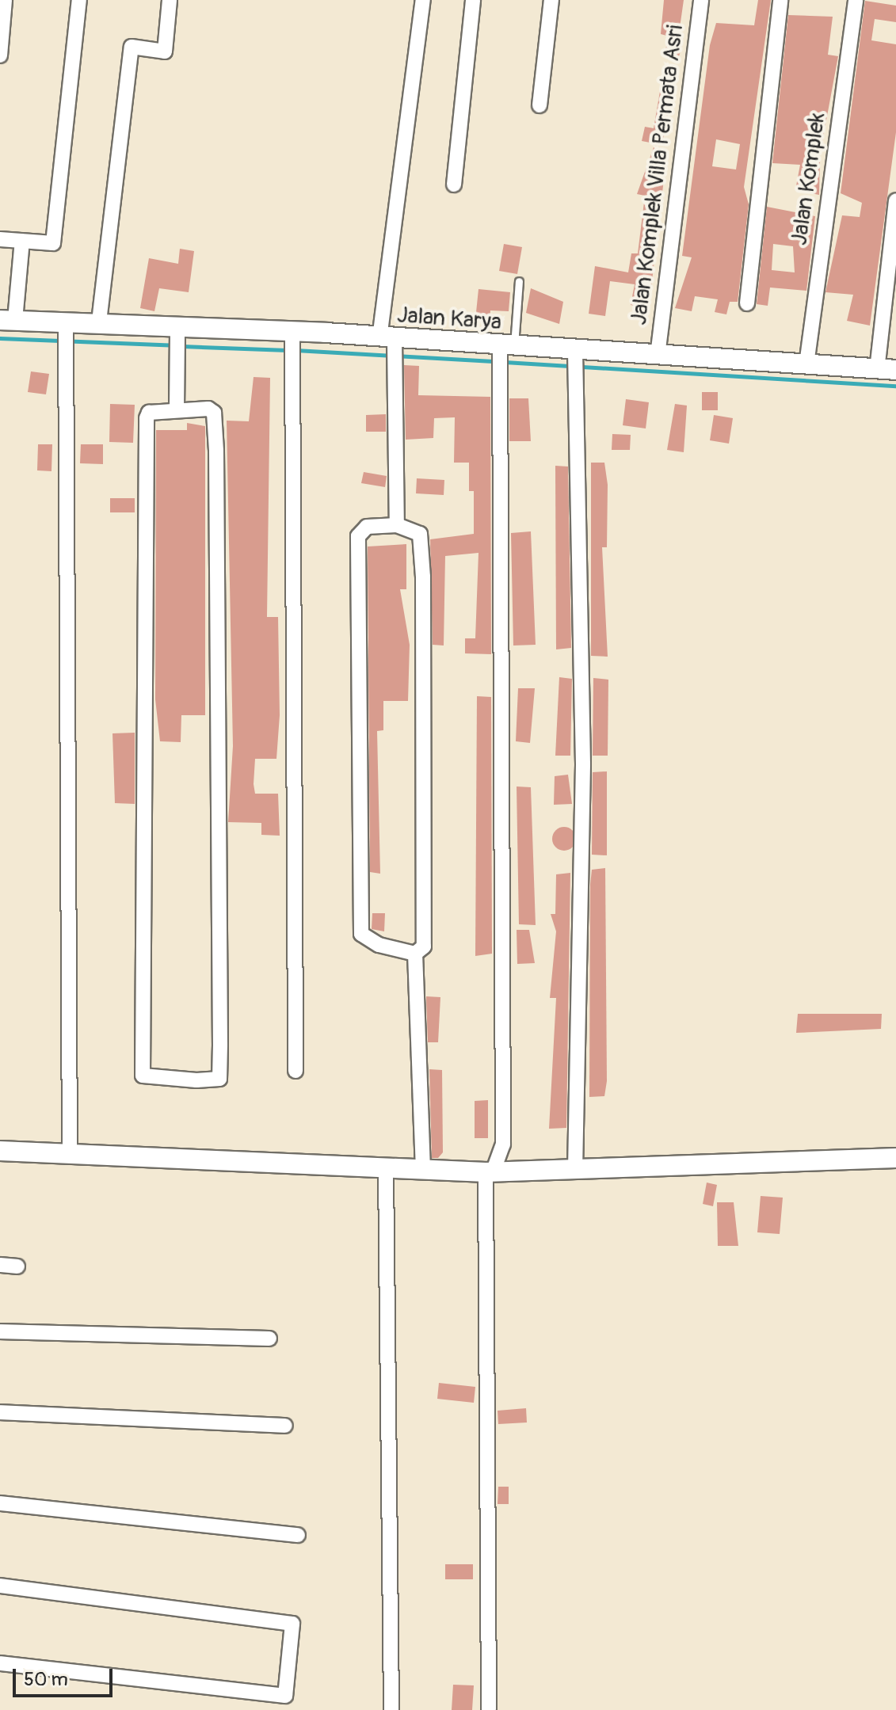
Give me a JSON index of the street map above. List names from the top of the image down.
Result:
{
  "streets": {
    "street": ["Jalan Komplek Villa Permata Asri", "Jalan Komplek", "Jalan Karya"]
  },
  "crossings": [
    ["Jalan Komplek Villa Permata Asri", "Jalan Karya"],
    ["Jalan Komplek", "Jalan Karya"]
  ],
  "scale_bar": "50 m"
}
